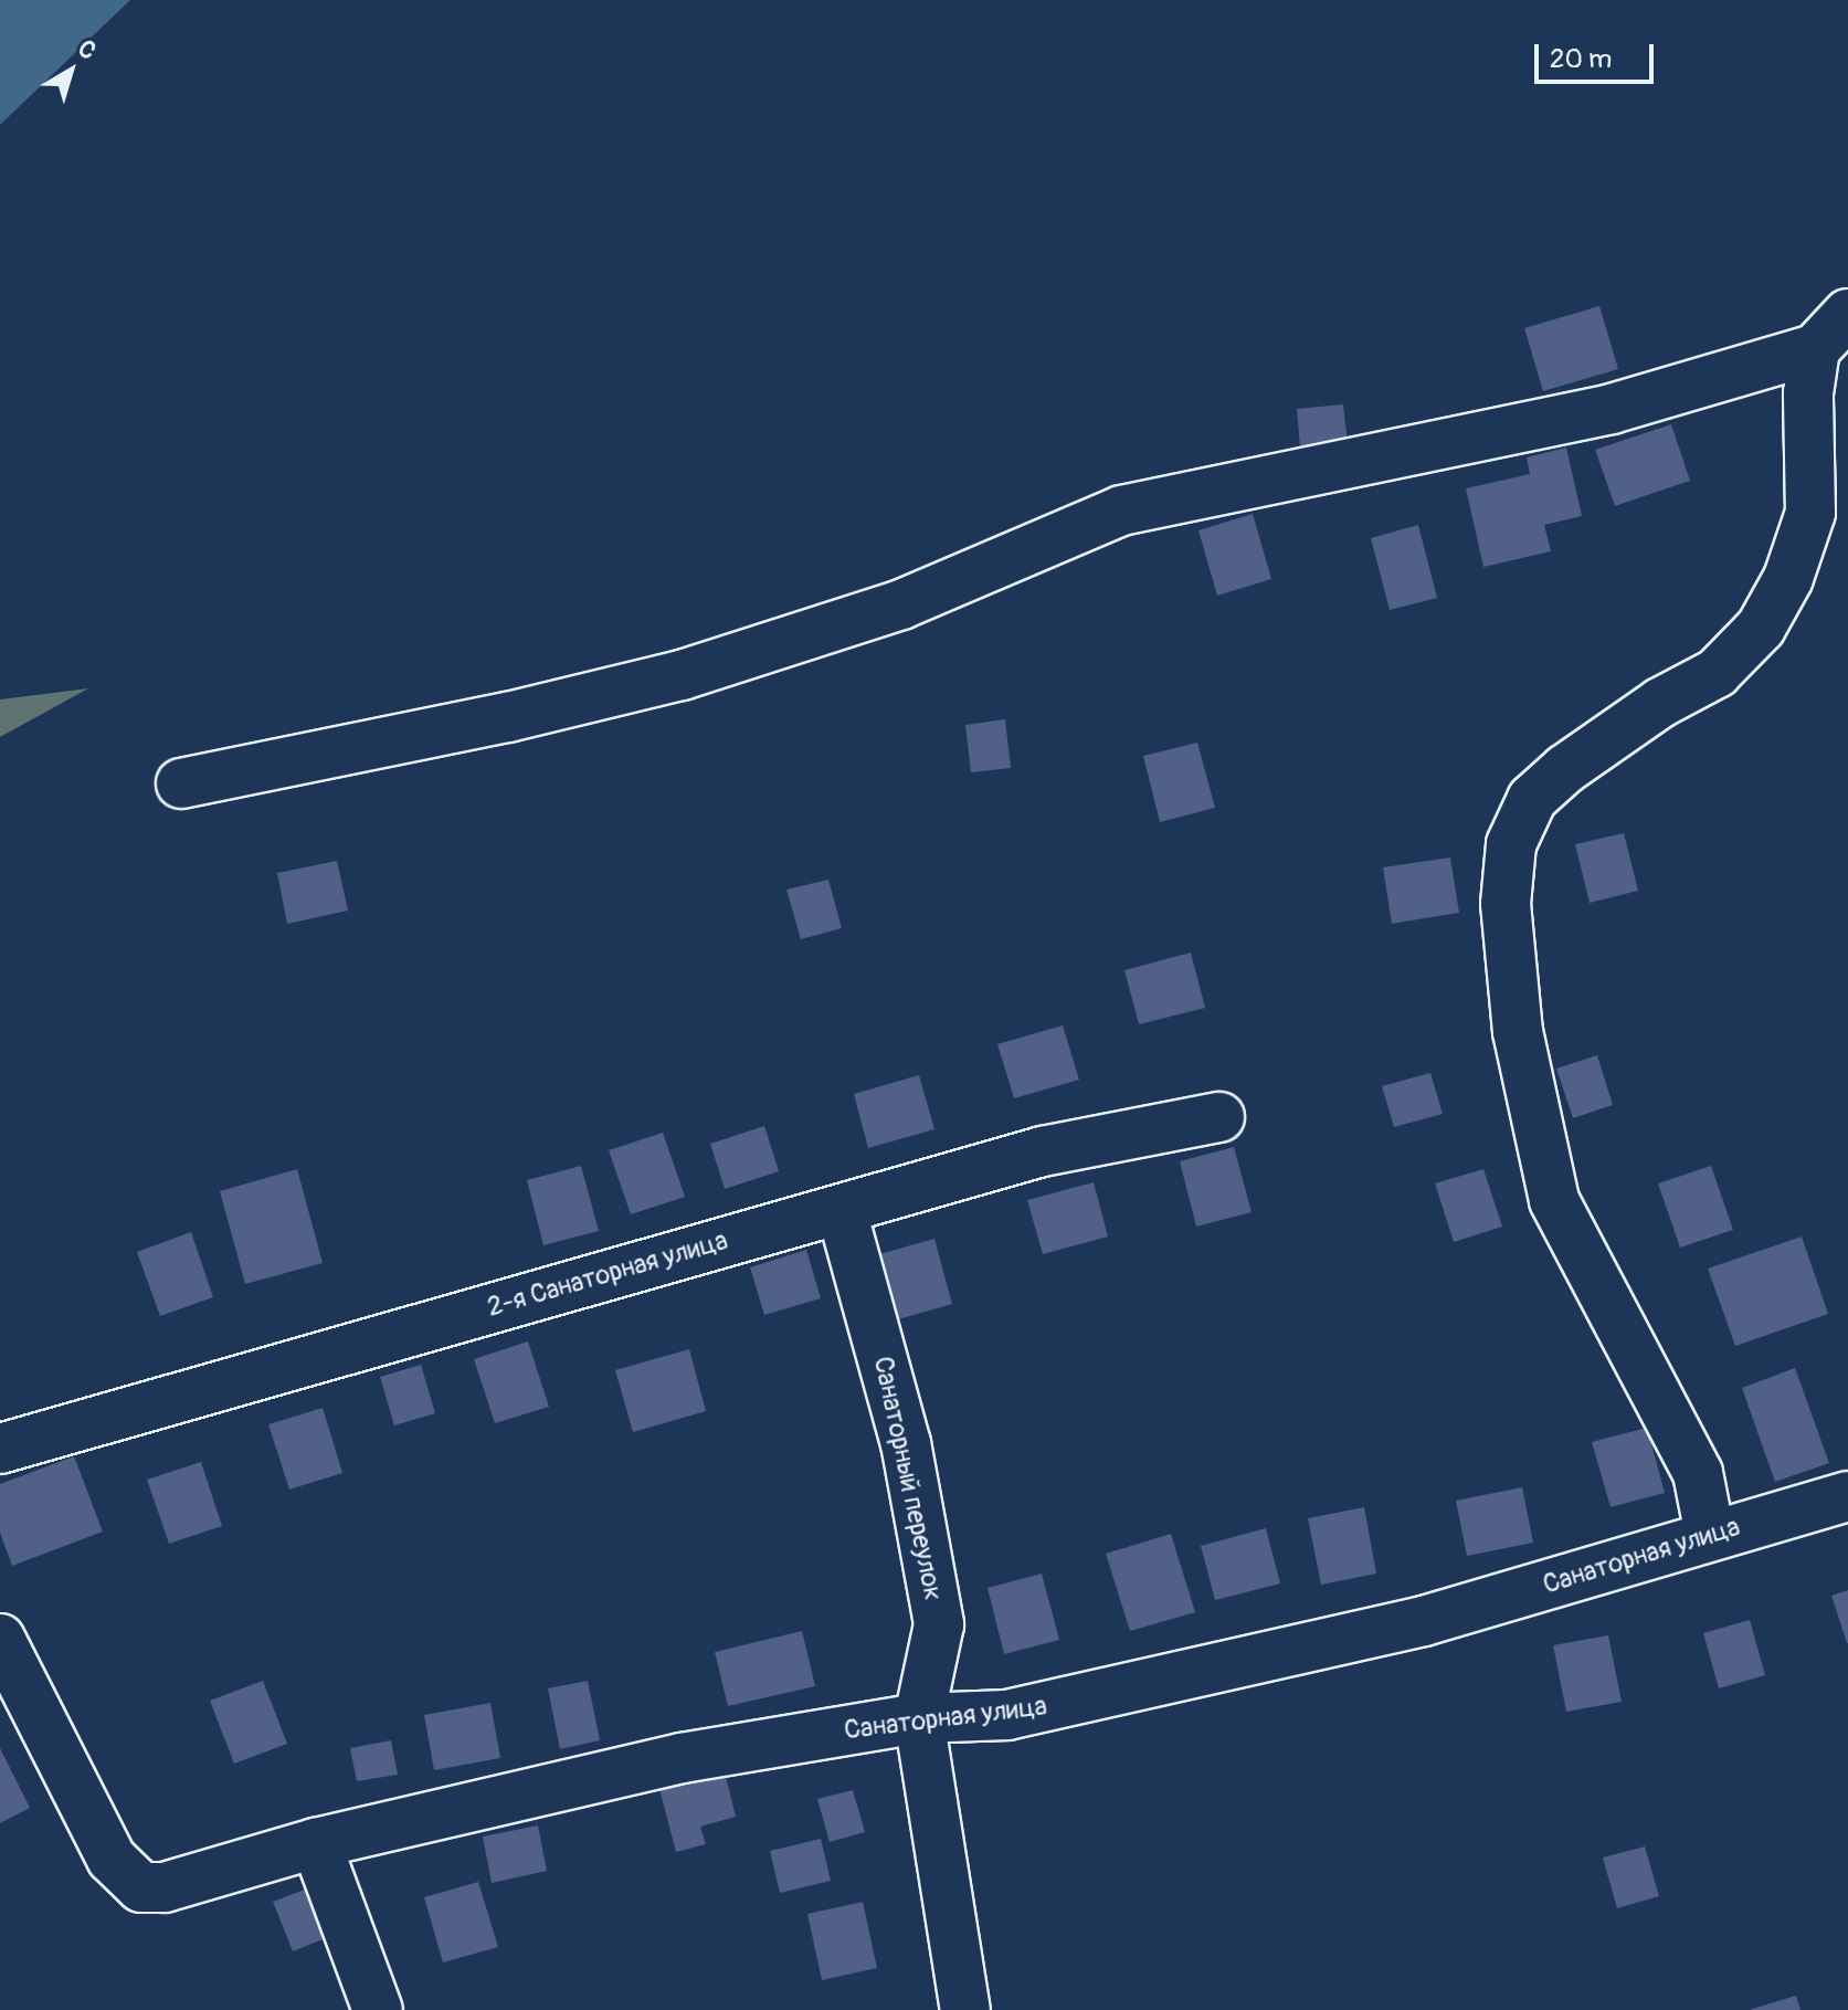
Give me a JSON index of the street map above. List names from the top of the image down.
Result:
{
  "streets": {
    "street": ["2-я Санаторная улица", "Санаторный переулок", "Санаторная улица"]
  },
  "crossings": [
    ["2-я Санаторная улица", "Санаторный переулок"],
    ["Санаторный переулок", "Санаторная улица"]
  ],
  "scale_bar": "20 m",
  "north": "top right"
}
